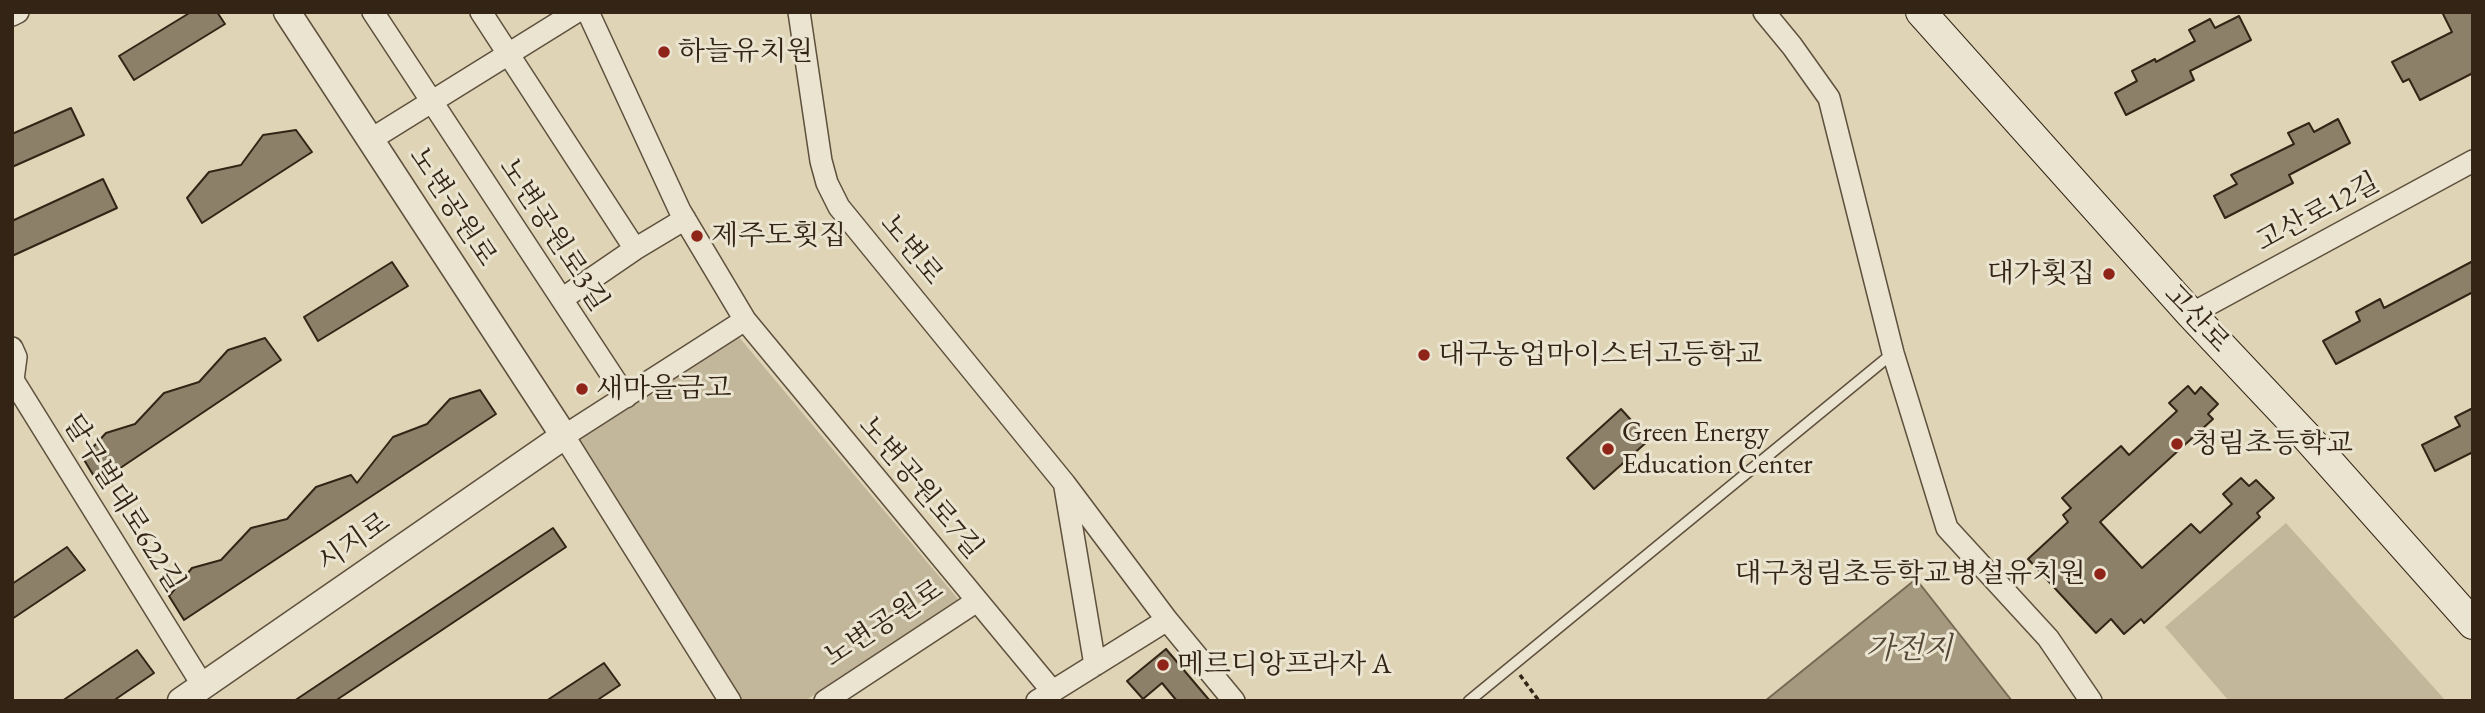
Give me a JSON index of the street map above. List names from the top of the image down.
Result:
{
  "streets": {
    "main road": ["고산로"],
    "street": [
      "노변공원로",
      "고산로12길",
      "노변공원로3길",
      "노변로",
      "노변공원로7길",
      "달구벌대로622길",
      "시지로"
    ]
  },
  "crossings": [
    ["노변공원로", "노변공원로7길"],
    ["노변공원로", "시지로"],
    ["고산로12길", "고산로"],
    ["노변로", "노변공원로7길"],
    ["달구벌대로622길", "시지로"]
  ],
  "water": ["가전지"],
  "places": [
    "하늘유치원",
    "제주도횟집",
    "대가횟집",
    "대구농업마이스터고등학교",
    "새마을금고",
    "청림초등학교",
    "Green Energy Education Center",
    "대구청림초등학교병설유치원",
    "메르디앙프라자 A"
  ]
}
